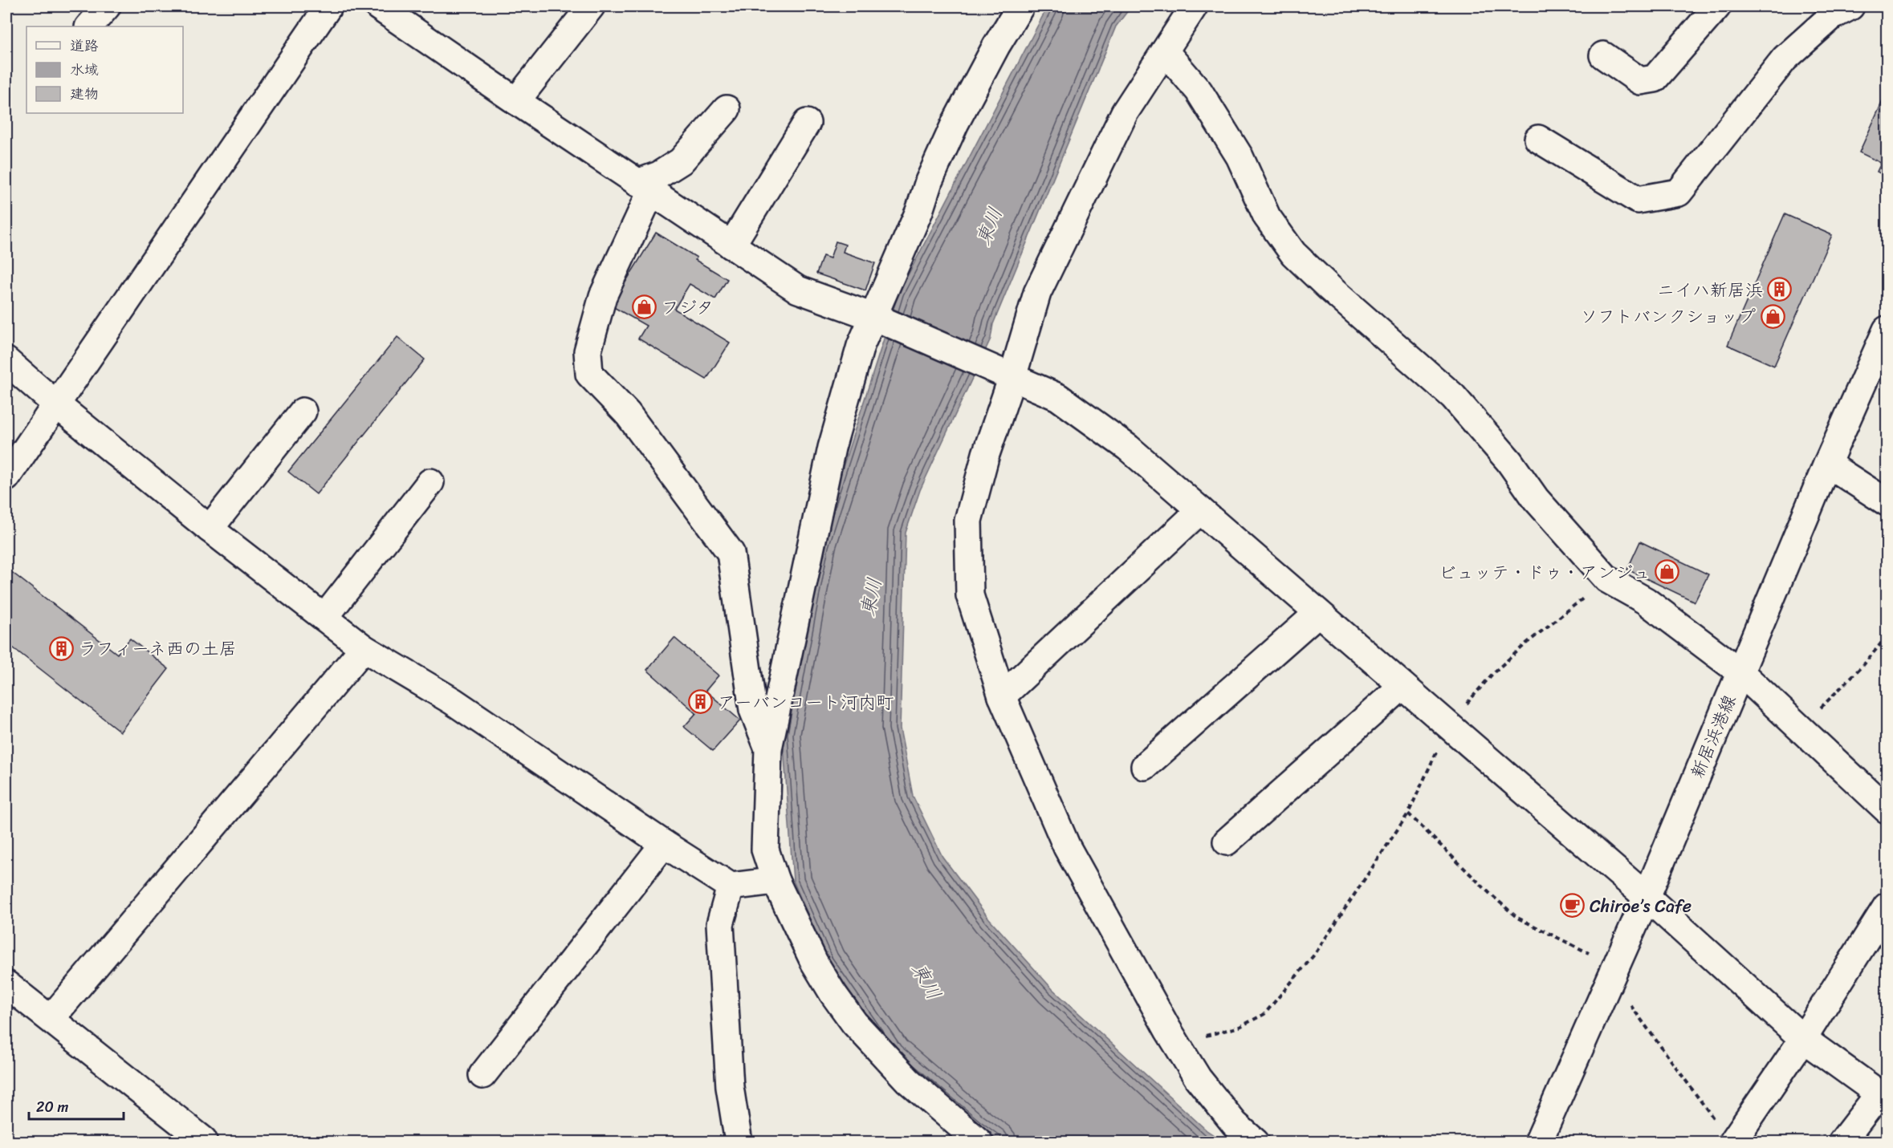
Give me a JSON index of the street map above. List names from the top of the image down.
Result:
{
  "streets": {
    "street": ["新居浜港線"]
  },
  "water": ["東川"],
  "places": {
    "building": ["ニイハ新居浜", "ラフィーネ西の土居", "アーバンコート河内町"],
    "shop": ["フジタ", "ソフトバンクショップ", "ビュッテ・ドゥ・アンジュ"],
    "cafe": ["Chiroe’s Cafe"]
  },
  "legend": ["道路", "水域", "建物"],
  "scale_bar": "20 m"
}
